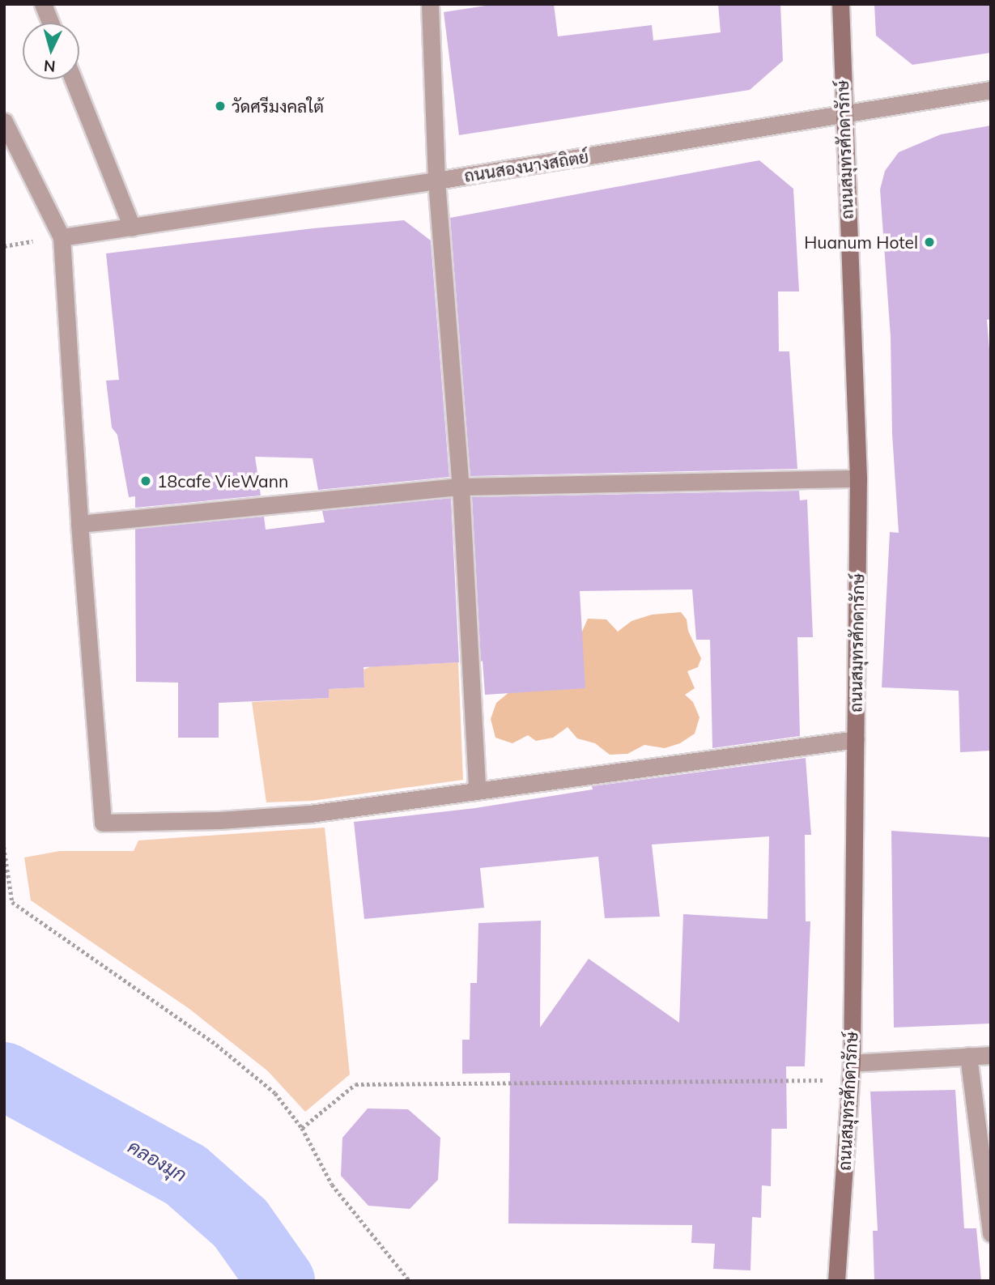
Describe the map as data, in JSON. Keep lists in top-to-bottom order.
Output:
{
  "streets": {
    "street": ["ถนนสมุทรศักดารักษ์", "ถนนสองนางสถิตย์"]
  },
  "crossings": [
    ["ถนนสมุทรศักดารักษ์", "ถนนสองนางสถิตย์"]
  ],
  "water": ["คลองมุก"],
  "places": ["วัดศรีมงคลใต้", "Huanum Hotel", "18cafe VieWann"],
  "north": "bottom"
}
